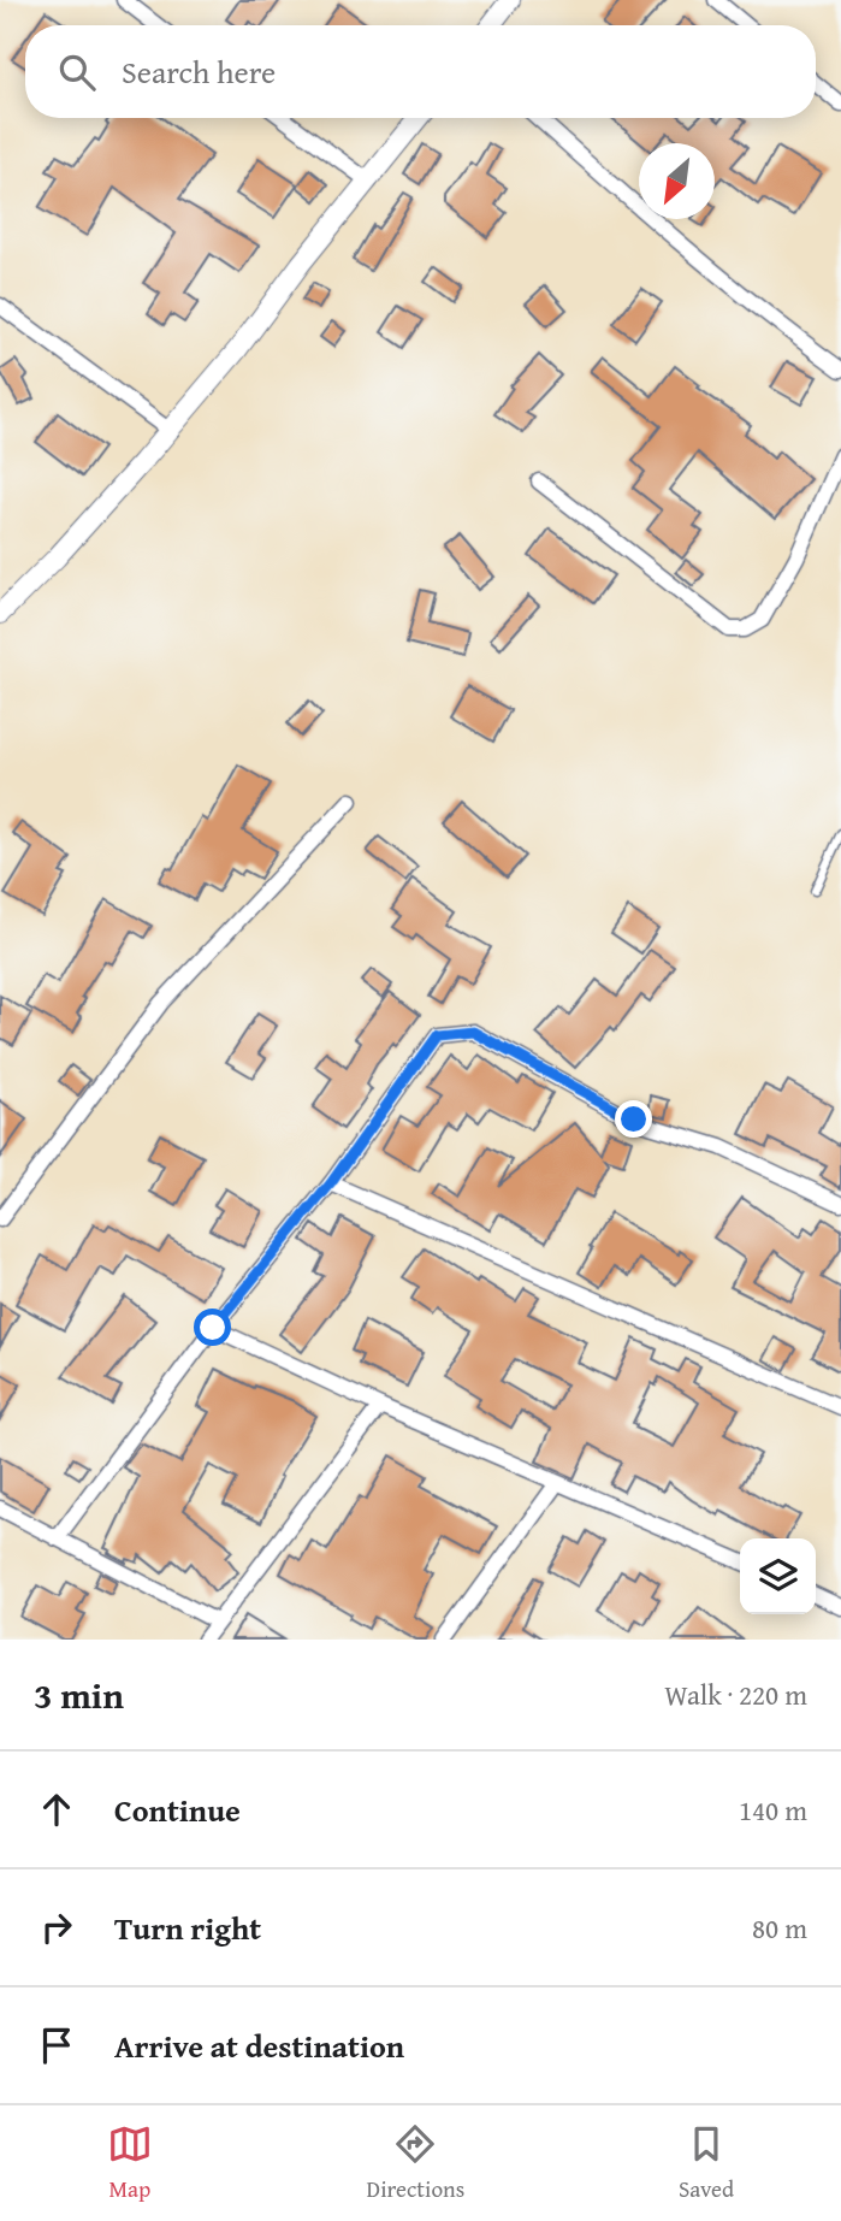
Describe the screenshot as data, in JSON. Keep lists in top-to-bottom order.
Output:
{
  "north": "bottom left",
  "page": {
    "search": "Search here",
    "heading": ["3 min", "Walk · 220 m"],
    "list": [
      ["Continue", "140 m"],
      ["Turn right", "80 m"],
      "Arrive at destination"
    ],
    "nav": ["Map", "Directions", "Saved"]
  }
}
